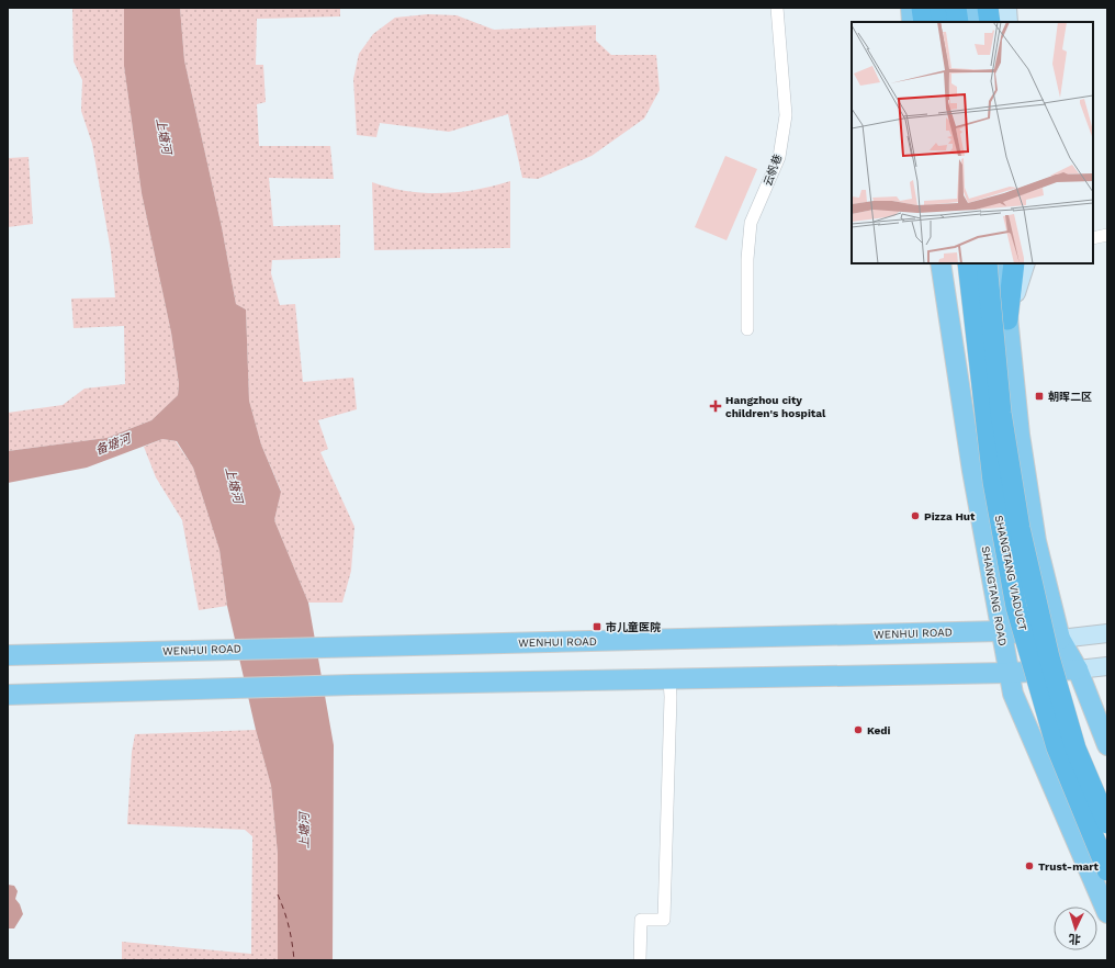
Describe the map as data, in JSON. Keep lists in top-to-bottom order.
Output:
{
  "streets": {
    "highway": ["SHANGTANG VIADUCT"],
    "main road": ["SHANGTANG ROAD", "WENHUI ROAD"],
    "street": ["云帆巷"]
  },
  "crossings": [
    ["SHANGTANG ROAD", "WENHUI ROAD"]
  ],
  "water": ["上塘河", "备塘河"],
  "places": {
    "transit": ["朝晖二区", "市儿童医院"],
    "health": ["Hangzhou city children's hospital"],
    "other": ["Pizza Hut", "Kedi", "Trust-mart"]
  },
  "north": "bottom"
}
